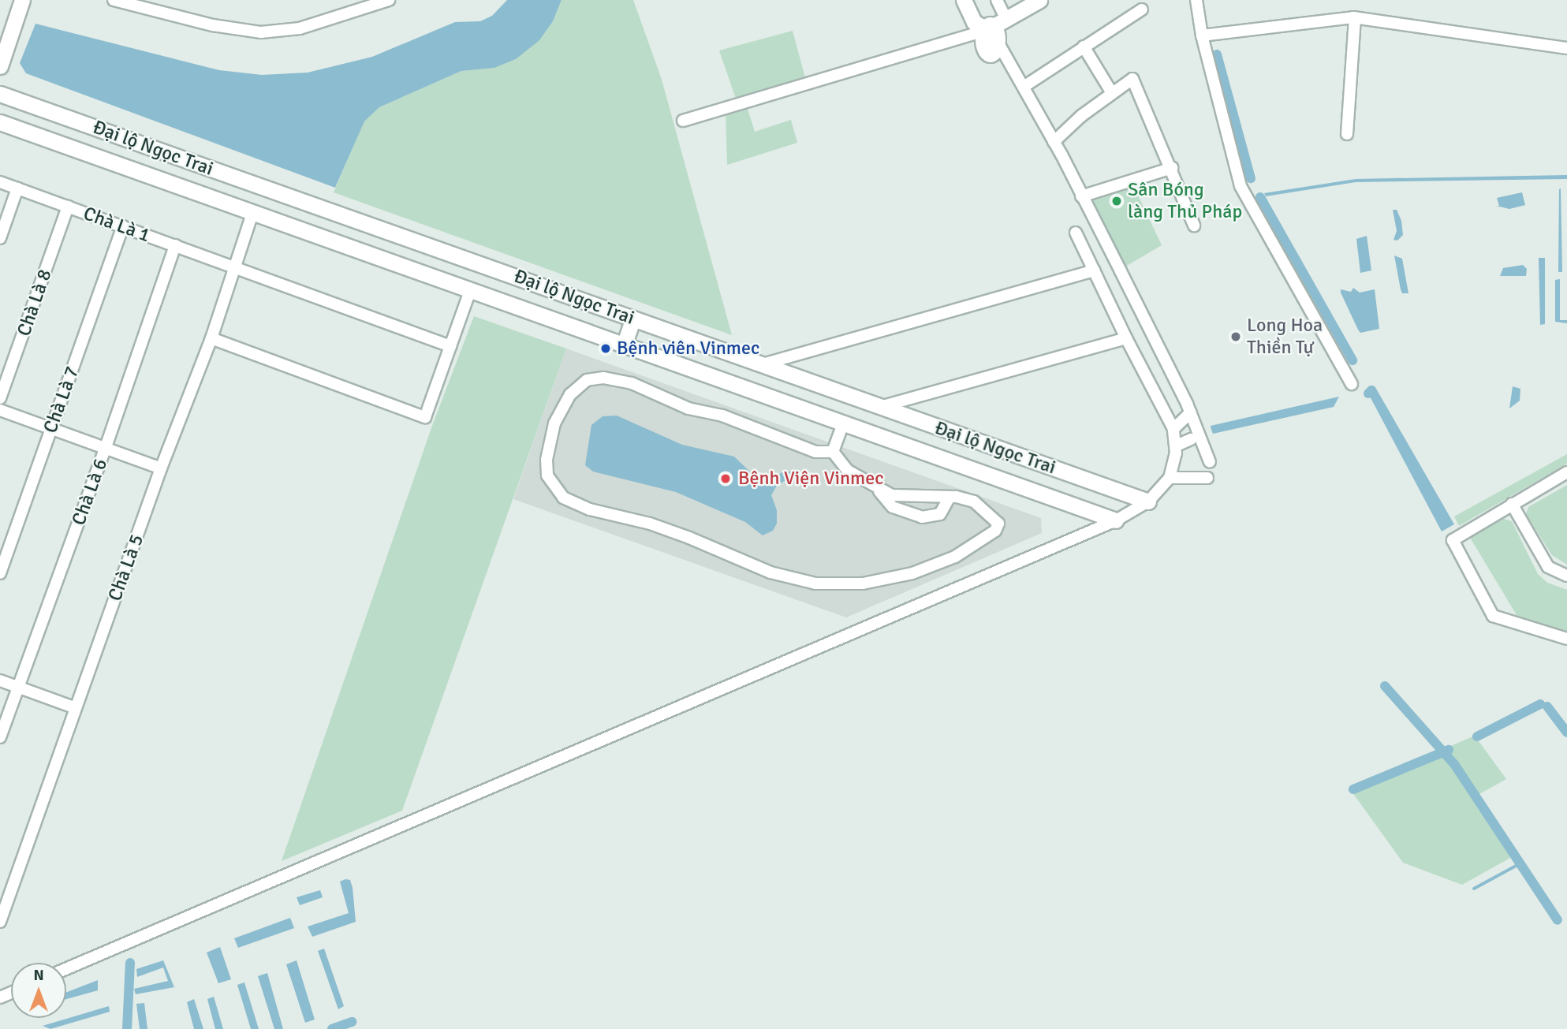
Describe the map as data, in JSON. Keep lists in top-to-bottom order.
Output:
{
  "streets": {
    "main road": ["Đại lộ Ngọc Trai"],
    "street": [
      "Chà Là 1",
      "Chà Là 8",
      "Chà Là 7",
      "Chà Là 6",
      "Chà Là 5"
    ]
  },
  "crossings": [
    ["Đại lộ Ngọc Trai", "Chà Là 5"],
    ["Chà Là 1", "Chà Là 8"],
    ["Chà Là 1", "Chà Là 7"],
    ["Chà Là 1", "Chà Là 6"],
    ["Chà Là 1", "Chà Là 5"]
  ],
  "places": [
    "Sân Bóng làng Thủ Pháp",
    "Long Hoa Thiền Tự",
    "Bệnh viên Vinmec",
    "Bệnh Viện Vinmec"
  ],
  "north": "top"
}
